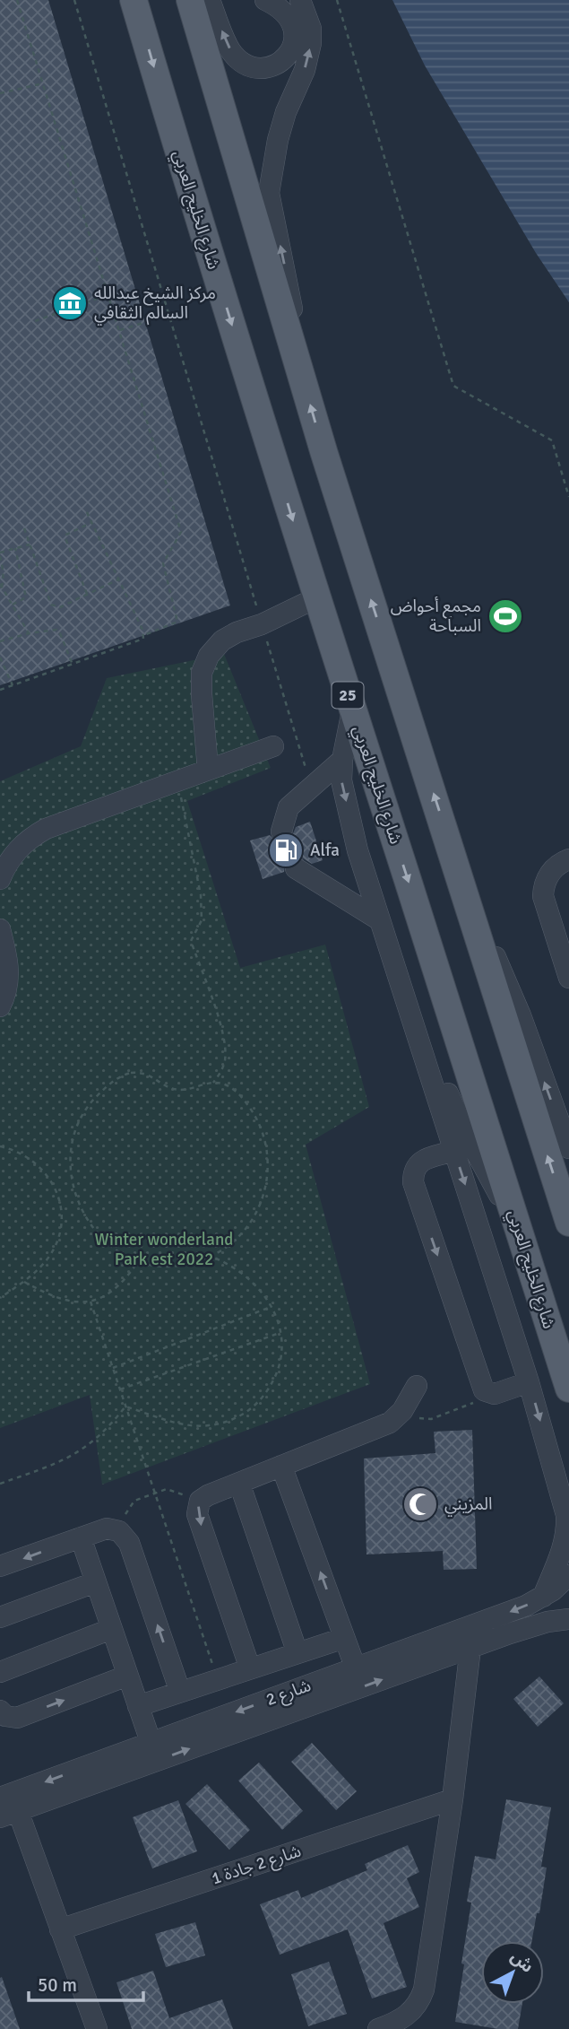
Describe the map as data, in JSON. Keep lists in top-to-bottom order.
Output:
{
  "streets": {
    "main road": ["شارع الخليج العربي", "25"],
    "street": ["شارع 2", "شارع 2 جادة 1"]
  },
  "parks": ["Winter wonderland Park est 2022"],
  "places": {
    "museum": ["مركز الشيخ عبدالله السالم الثقافي"],
    "sports": ["مجمع أحواض السباحة"],
    "fuel station": ["Alfa"],
    "mosque": ["المزيني"]
  },
  "scale_bar": "50 m",
  "north": "top right"
}
